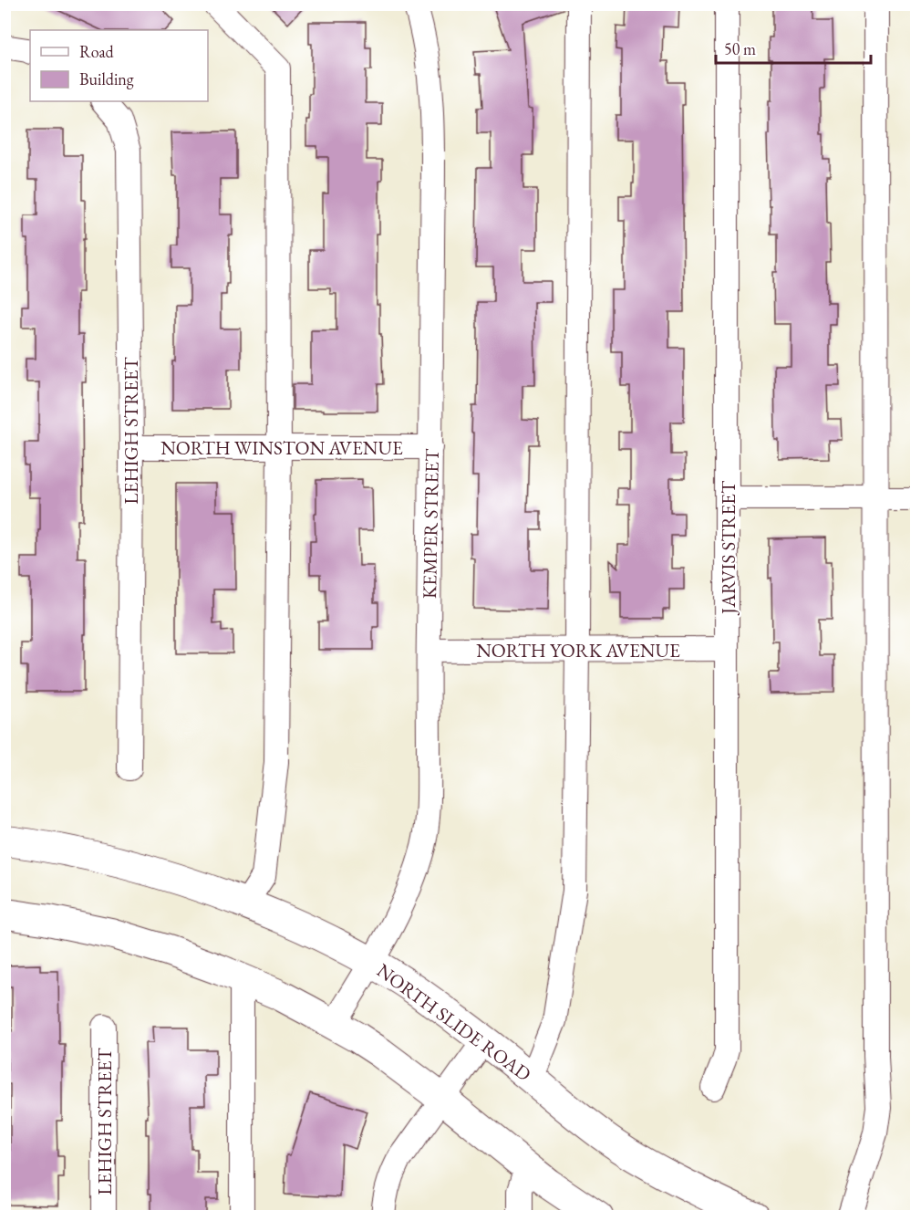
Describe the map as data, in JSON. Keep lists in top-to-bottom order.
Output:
{
  "streets": {
    "main road": ["NORTH SLIDE ROAD"],
    "street": [
      "LEHIGH STREET",
      "NORTH WINSTON AVENUE",
      "KEMPER STREET",
      "JARVIS STREET",
      "NORTH YORK AVENUE"
    ]
  },
  "crossings": [
    ["LEHIGH STREET", "NORTH WINSTON AVENUE"],
    ["NORTH WINSTON AVENUE", "KEMPER STREET"],
    ["KEMPER STREET", "NORTH YORK AVENUE"],
    ["KEMPER STREET", "NORTH SLIDE ROAD"],
    ["JARVIS STREET", "NORTH YORK AVENUE"]
  ],
  "legend": ["Road", "Building"],
  "scale_bar": "50 m"
}
